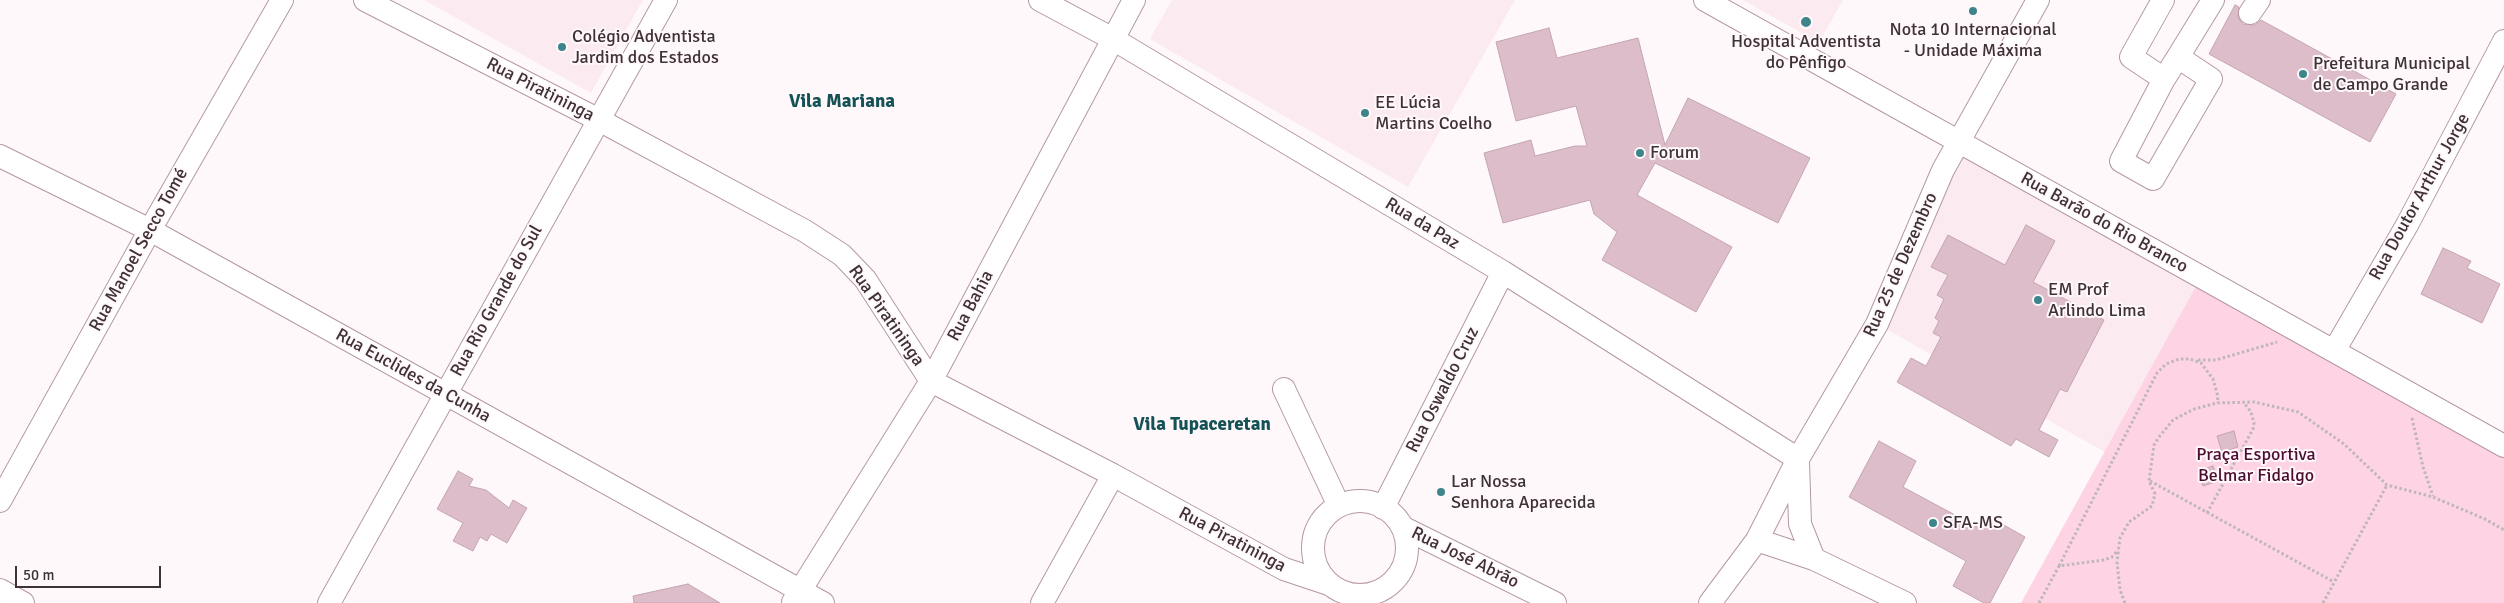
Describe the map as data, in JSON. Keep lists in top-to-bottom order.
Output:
{
  "streets": {
    "street": [
      "Rua Piratininga",
      "Rua Doutor Arthur Jorge",
      "Rua Barão do Rio Branco",
      "Rua da Paz",
      "Rua Manoel Secco Tomé",
      "Rua 25 de Dezembro",
      "Rua Rio Grande do Sul",
      "Rua Bahia",
      "Rua Euclides da Cunha",
      "Rua Oswaldo Cruz",
      "Rua José Abrão"
    ]
  },
  "crossings": [
    ["Rua Piratininga", "Rua Rio Grande do Sul"],
    ["Rua Piratininga", "Rua Bahia"],
    ["Rua Piratininga", "Rua Oswaldo Cruz"],
    ["Rua Piratininga", "Rua José Abrão"],
    ["Rua Doutor Arthur Jorge", "Rua Barão do Rio Branco"],
    ["Rua Barão do Rio Branco", "Rua 25 de Dezembro"],
    ["Rua da Paz", "Rua 25 de Dezembro"],
    ["Rua da Paz", "Rua Bahia"],
    ["Rua da Paz", "Rua Oswaldo Cruz"],
    ["Rua Manoel Secco Tomé", "Rua Euclides da Cunha"],
    ["Rua Rio Grande do Sul", "Rua Euclides da Cunha"],
    ["Rua Bahia", "Rua Euclides da Cunha"],
    ["Rua Oswaldo Cruz", "Rua José Abrão"]
  ],
  "districts": ["Vila Mariana", "Vila Tupaceretan"],
  "parks": ["Praça Esportiva Belmar Fidalgo"],
  "places": [
    "Nota 10 Internacional - Unidade Máxima",
    "Hospital Adventista do Pênfigo",
    "Colégio Adventista Jardim dos Estados",
    "Prefeitura Municipal de Campo Grande",
    "EE Lúcia Martins Coelho",
    "Forum",
    "EM Prof Arlindo Lima",
    "Lar Nossa Senhora Aparecida",
    "SFA-MS"
  ],
  "scale_bar": "50 m"
}
